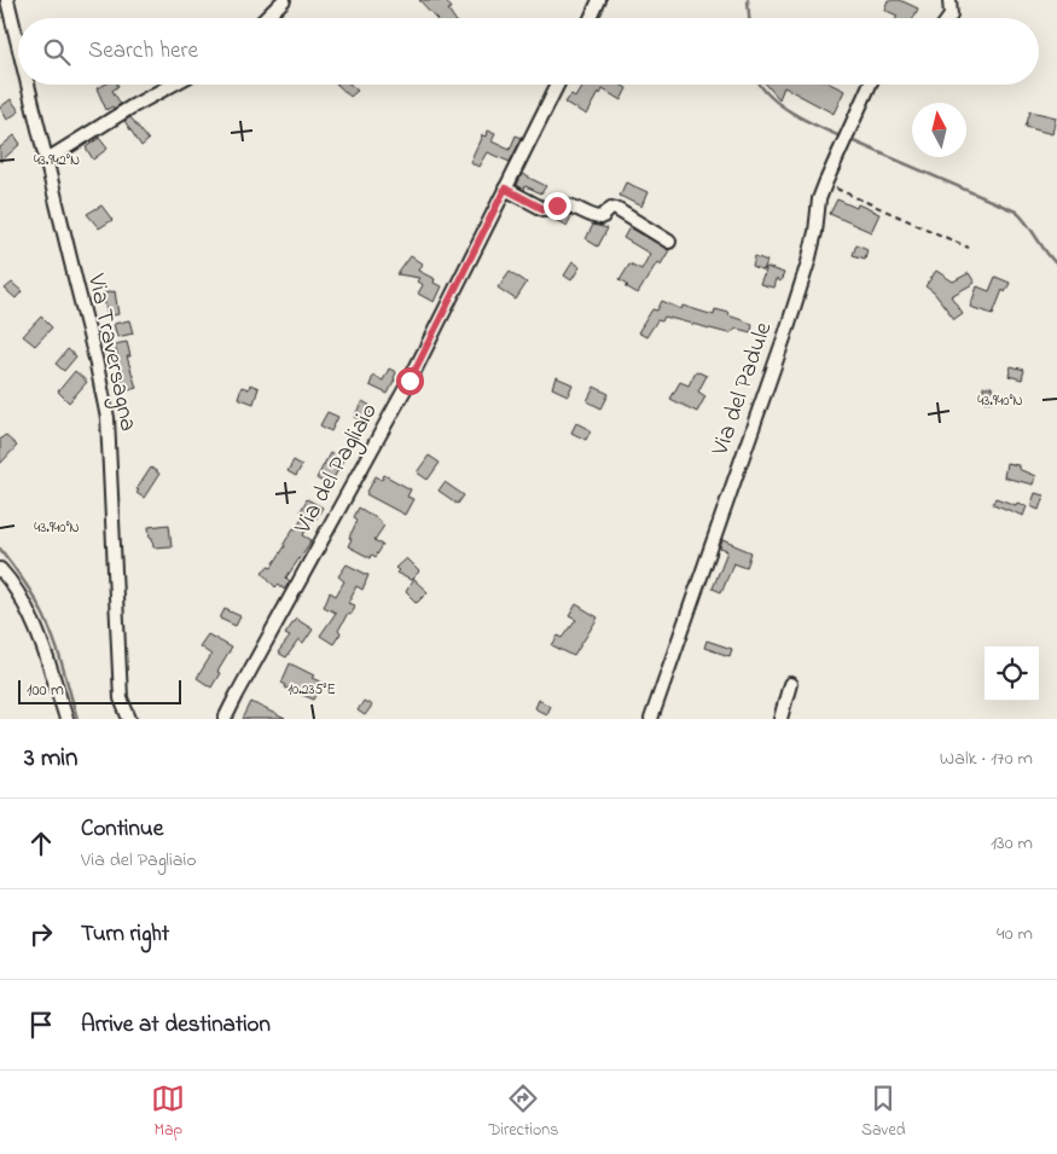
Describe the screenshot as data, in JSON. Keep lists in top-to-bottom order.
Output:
{
  "streets": {
    "street": ["Via Traversagna", "Via del Padule", "Via del Pagliaio"]
  },
  "scale_bar": "100 m",
  "north": "top",
  "page": {
    "search": "Search here",
    "scale": "100 m",
    "heading": ["3 min", "Walk · 170 m"],
    "list": [
      ["Continue", "Via del Pagliaio", "130 m"],
      ["Turn right", "40 m"],
      "Arrive at destination"
    ],
    "nav": ["Map", "Directions", "Saved"]
  },
  "coordinates": ["43.942°N", "43.940°N", "10.235°E"]
}
